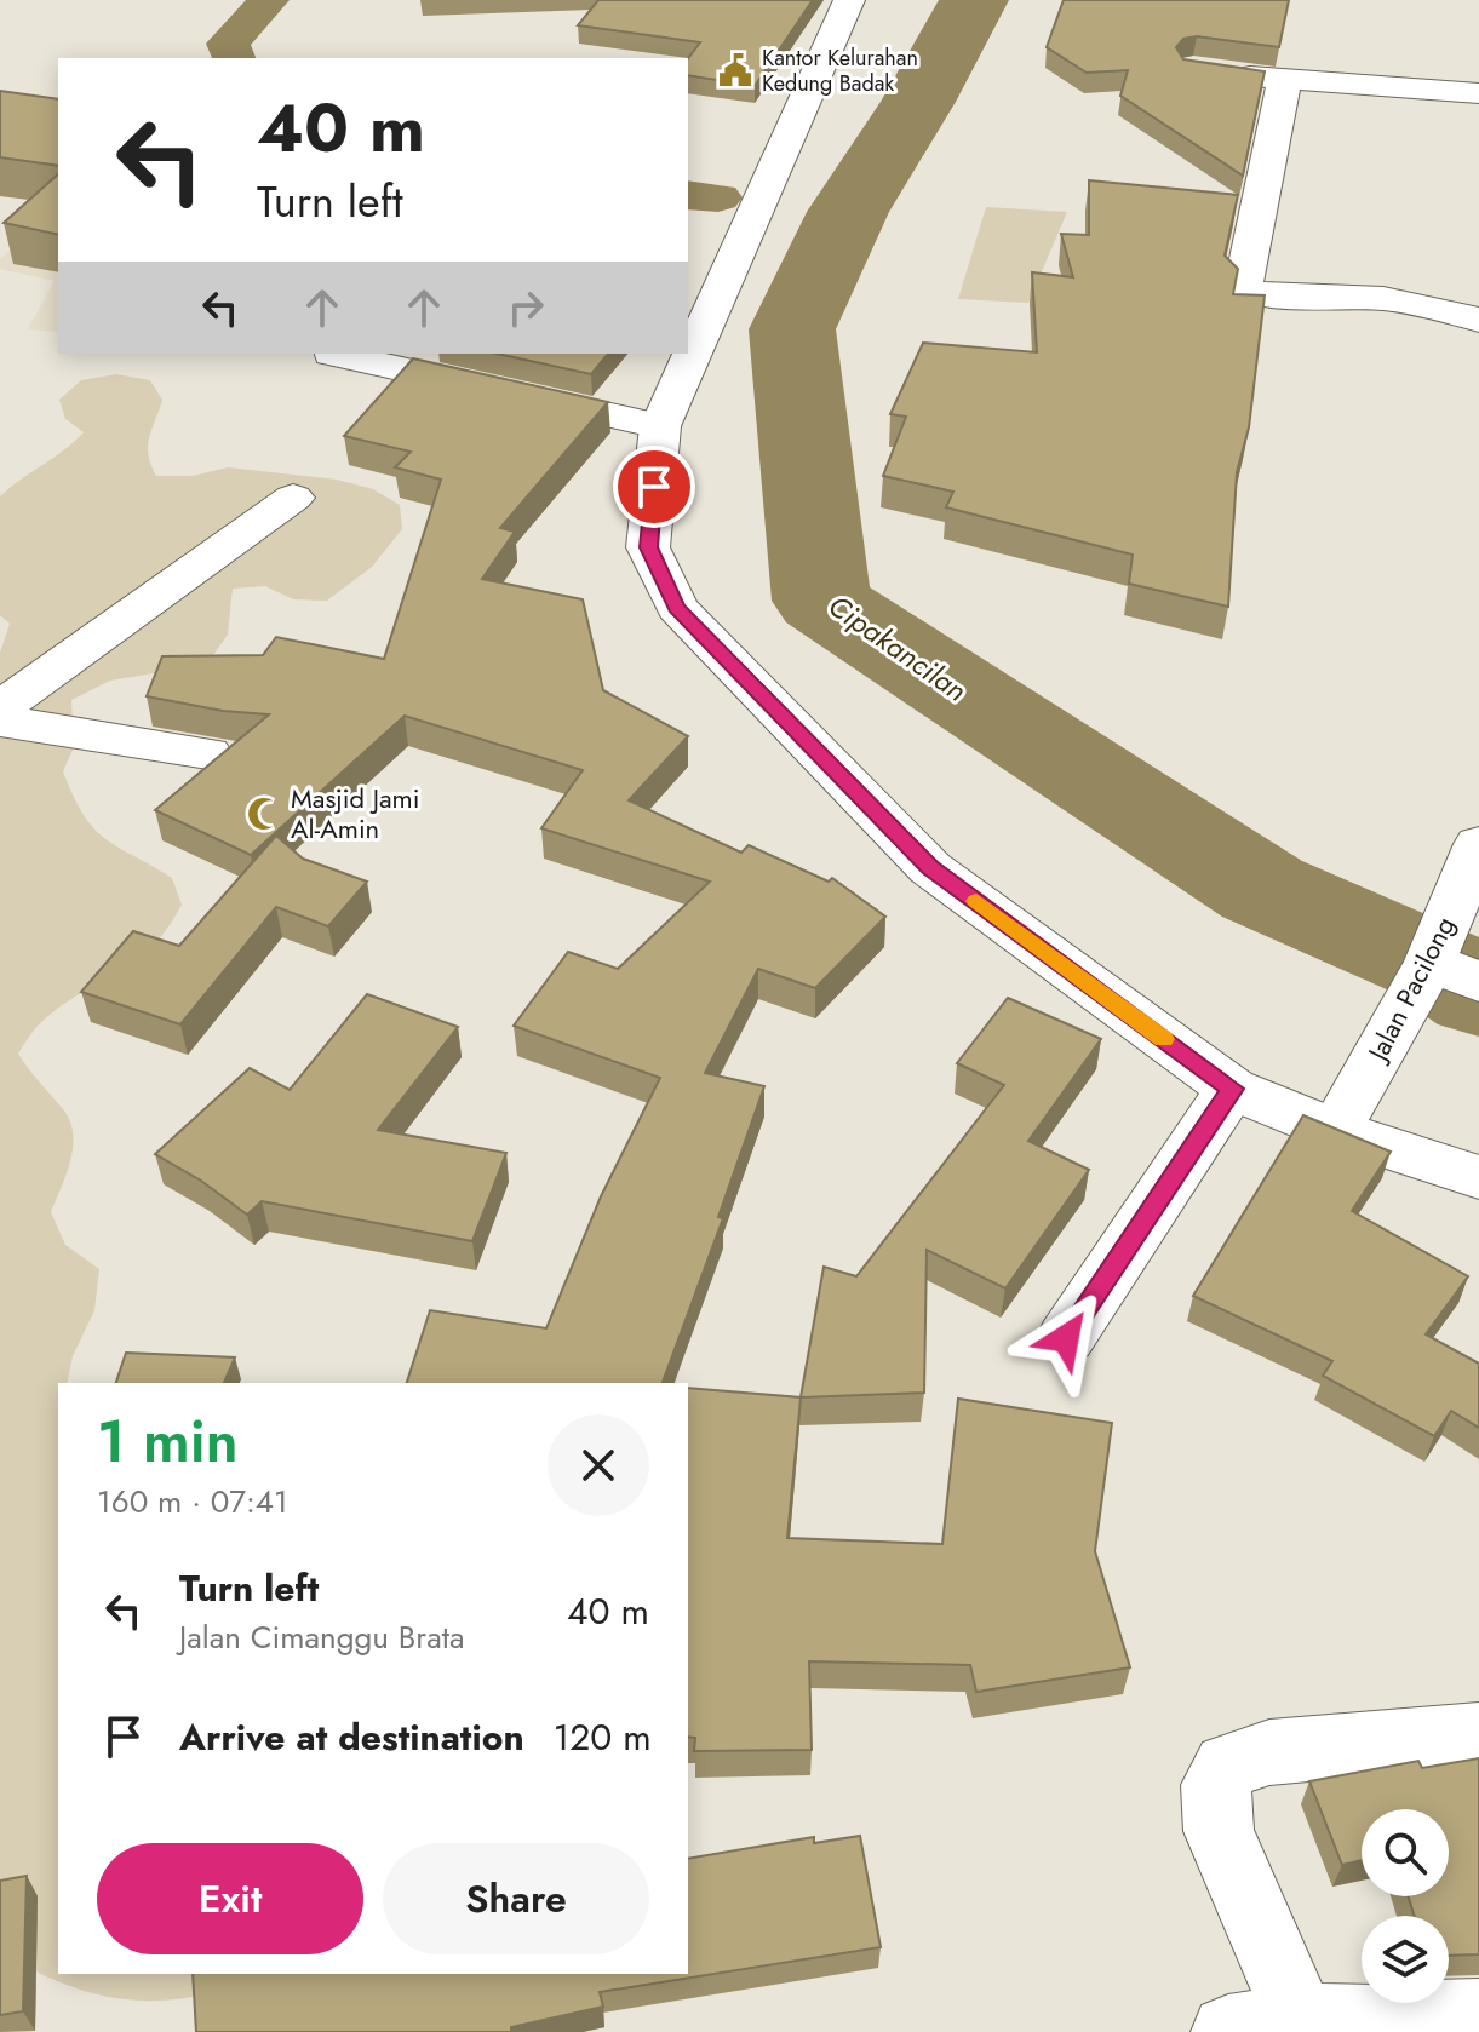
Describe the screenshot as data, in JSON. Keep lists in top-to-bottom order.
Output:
{
  "streets": {
    "street": ["Jalan Pacilong"]
  },
  "water": ["Cipakancilan"],
  "places": {
    "public building": ["Kantor Kelurahan Kedung Badak"],
    "mosque": ["Masjid Jami Al-Amin"]
  },
  "page": {
    "turn": ["40 m", "Turn left"],
    "heading": ["1 min", "160 m · 07:41"],
    "list": [
      {
        "name": "Turn left",
        "note": "Jalan Cimanggu Brata",
        "value": "40 m"
      },
      {
        "name": "Arrive at destination",
        "value": "120 m"
      }
    ],
    "buttons": ["Exit", "Share"]
  }
}
